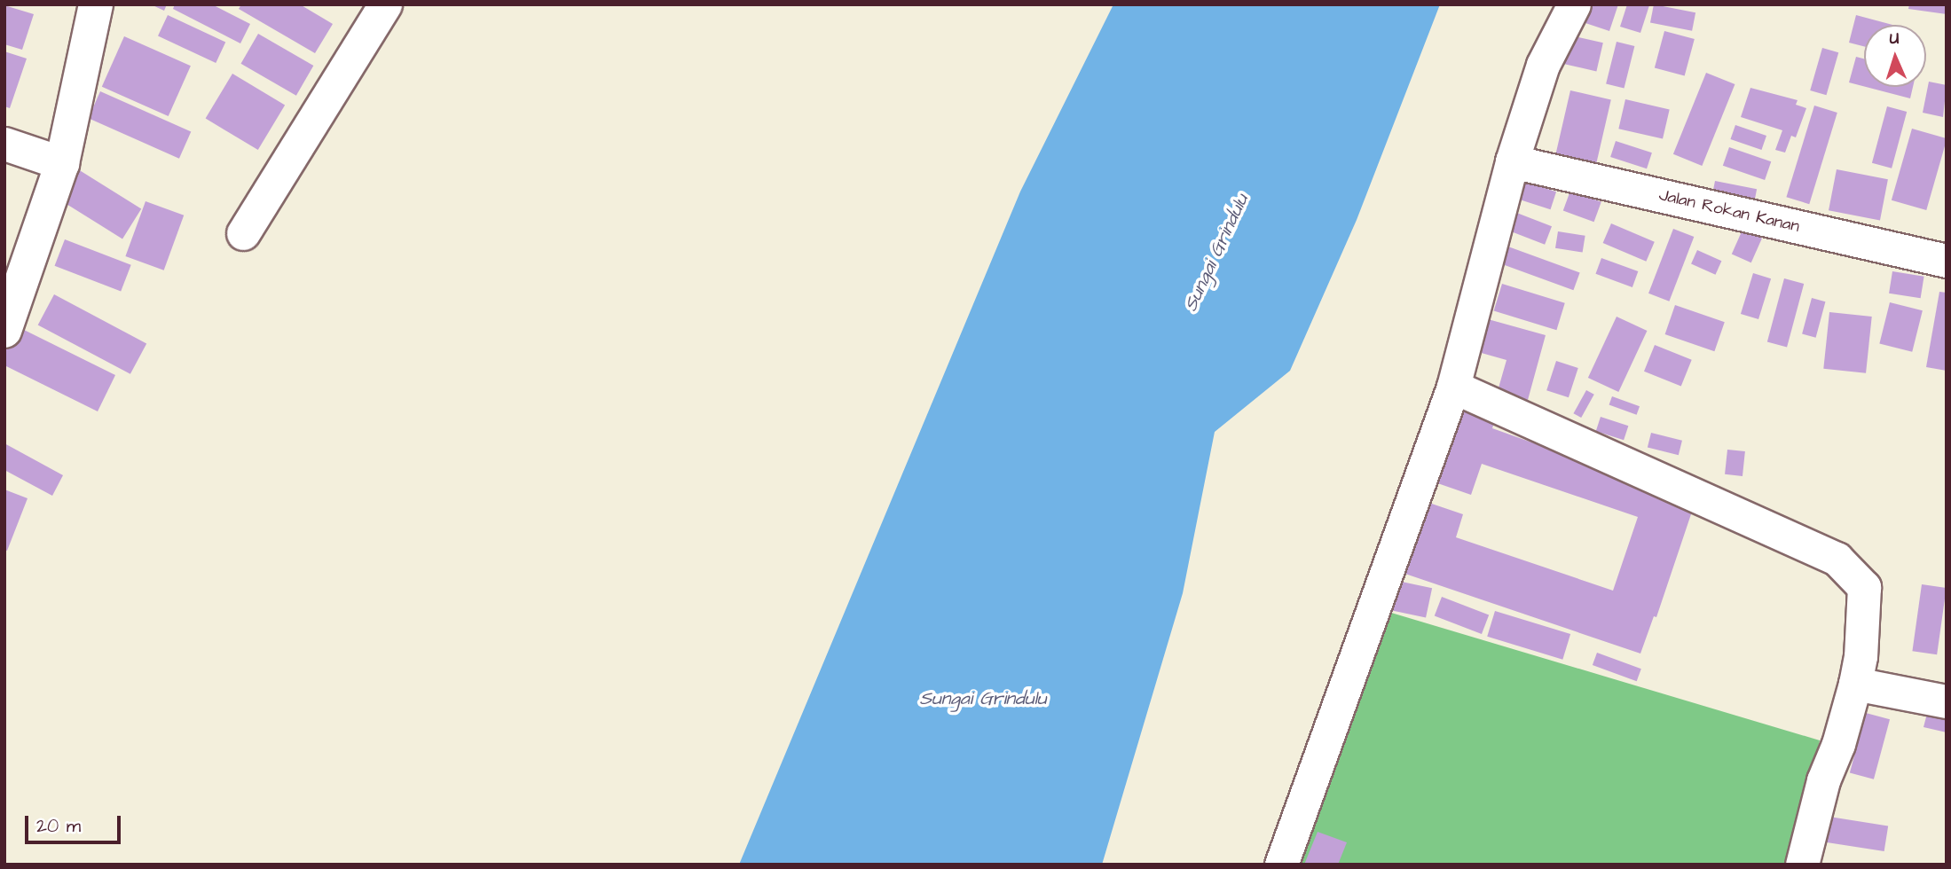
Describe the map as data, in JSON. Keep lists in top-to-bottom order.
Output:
{
  "streets": {
    "street": ["Jalan Rokan Kanan"]
  },
  "water": ["Sungai Grindulu"],
  "scale_bar": "20 m",
  "north": "top"
}
